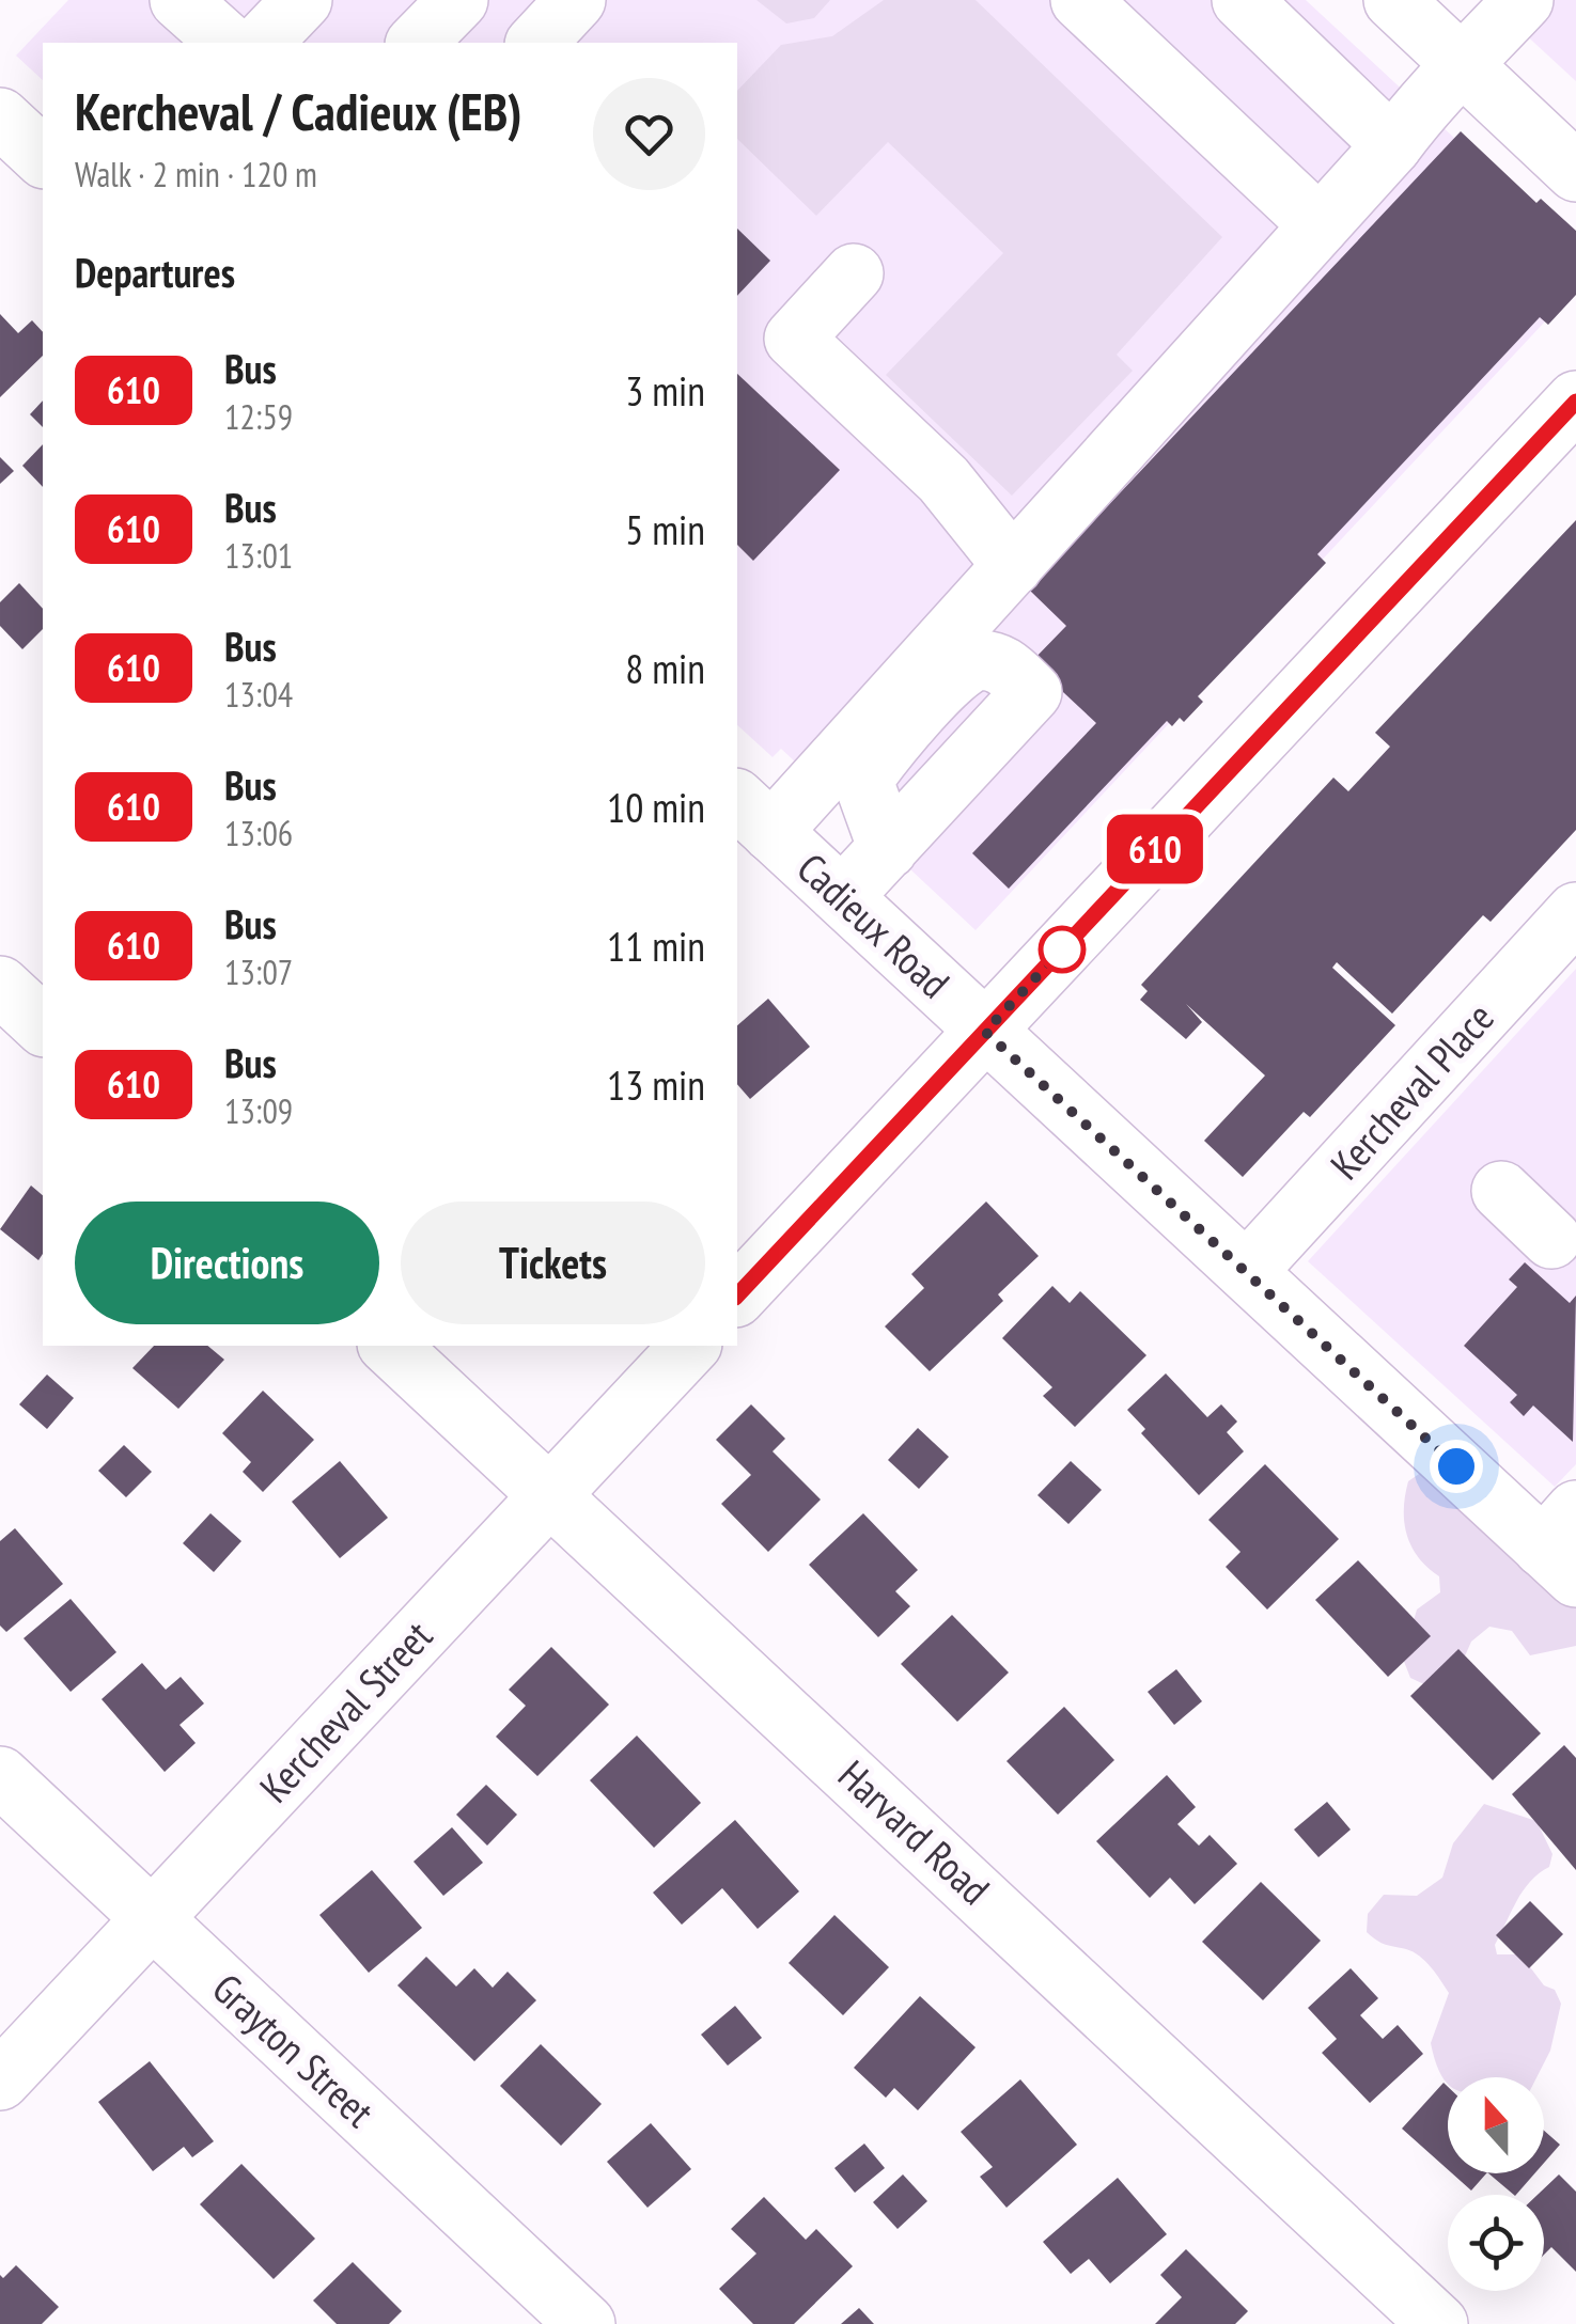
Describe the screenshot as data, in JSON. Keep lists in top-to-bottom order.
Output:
{
  "streets": {
    "street": [
      "Cadieux Road",
      "Kercheval Place",
      "Kercheval Street",
      "Harvard Road",
      "Grayton Street"
    ]
  },
  "crossings": [
    ["Cadieux Road", "Kercheval Place"],
    ["Kercheval Street", "Harvard Road"],
    ["Kercheval Street", "Grayton Street"]
  ],
  "lines": ["bus line 610"],
  "north": "top",
  "page": {
    "on_map": "610",
    "heading": [
      ["Kercheval / Cadieux (EB)", "Walk · 2 min · 120 m"],
      "Departures"
    ],
    "list": [
      {
        "mark": "610",
        "name": "Bus",
        "note": "12:59",
        "value": "3 min"
      },
      {
        "mark": "610",
        "name": "Bus",
        "note": "13:01",
        "value": "5 min"
      },
      {
        "mark": "610",
        "name": "Bus",
        "note": "13:04",
        "value": "8 min"
      },
      {
        "mark": "610",
        "name": "Bus",
        "note": "13:06",
        "value": "10 min"
      },
      {
        "mark": "610",
        "name": "Bus",
        "note": "13:07",
        "value": "11 min"
      },
      {
        "mark": "610",
        "name": "Bus",
        "note": "13:09",
        "value": "13 min"
      }
    ],
    "buttons": ["Directions", "Tickets"]
  }
}
